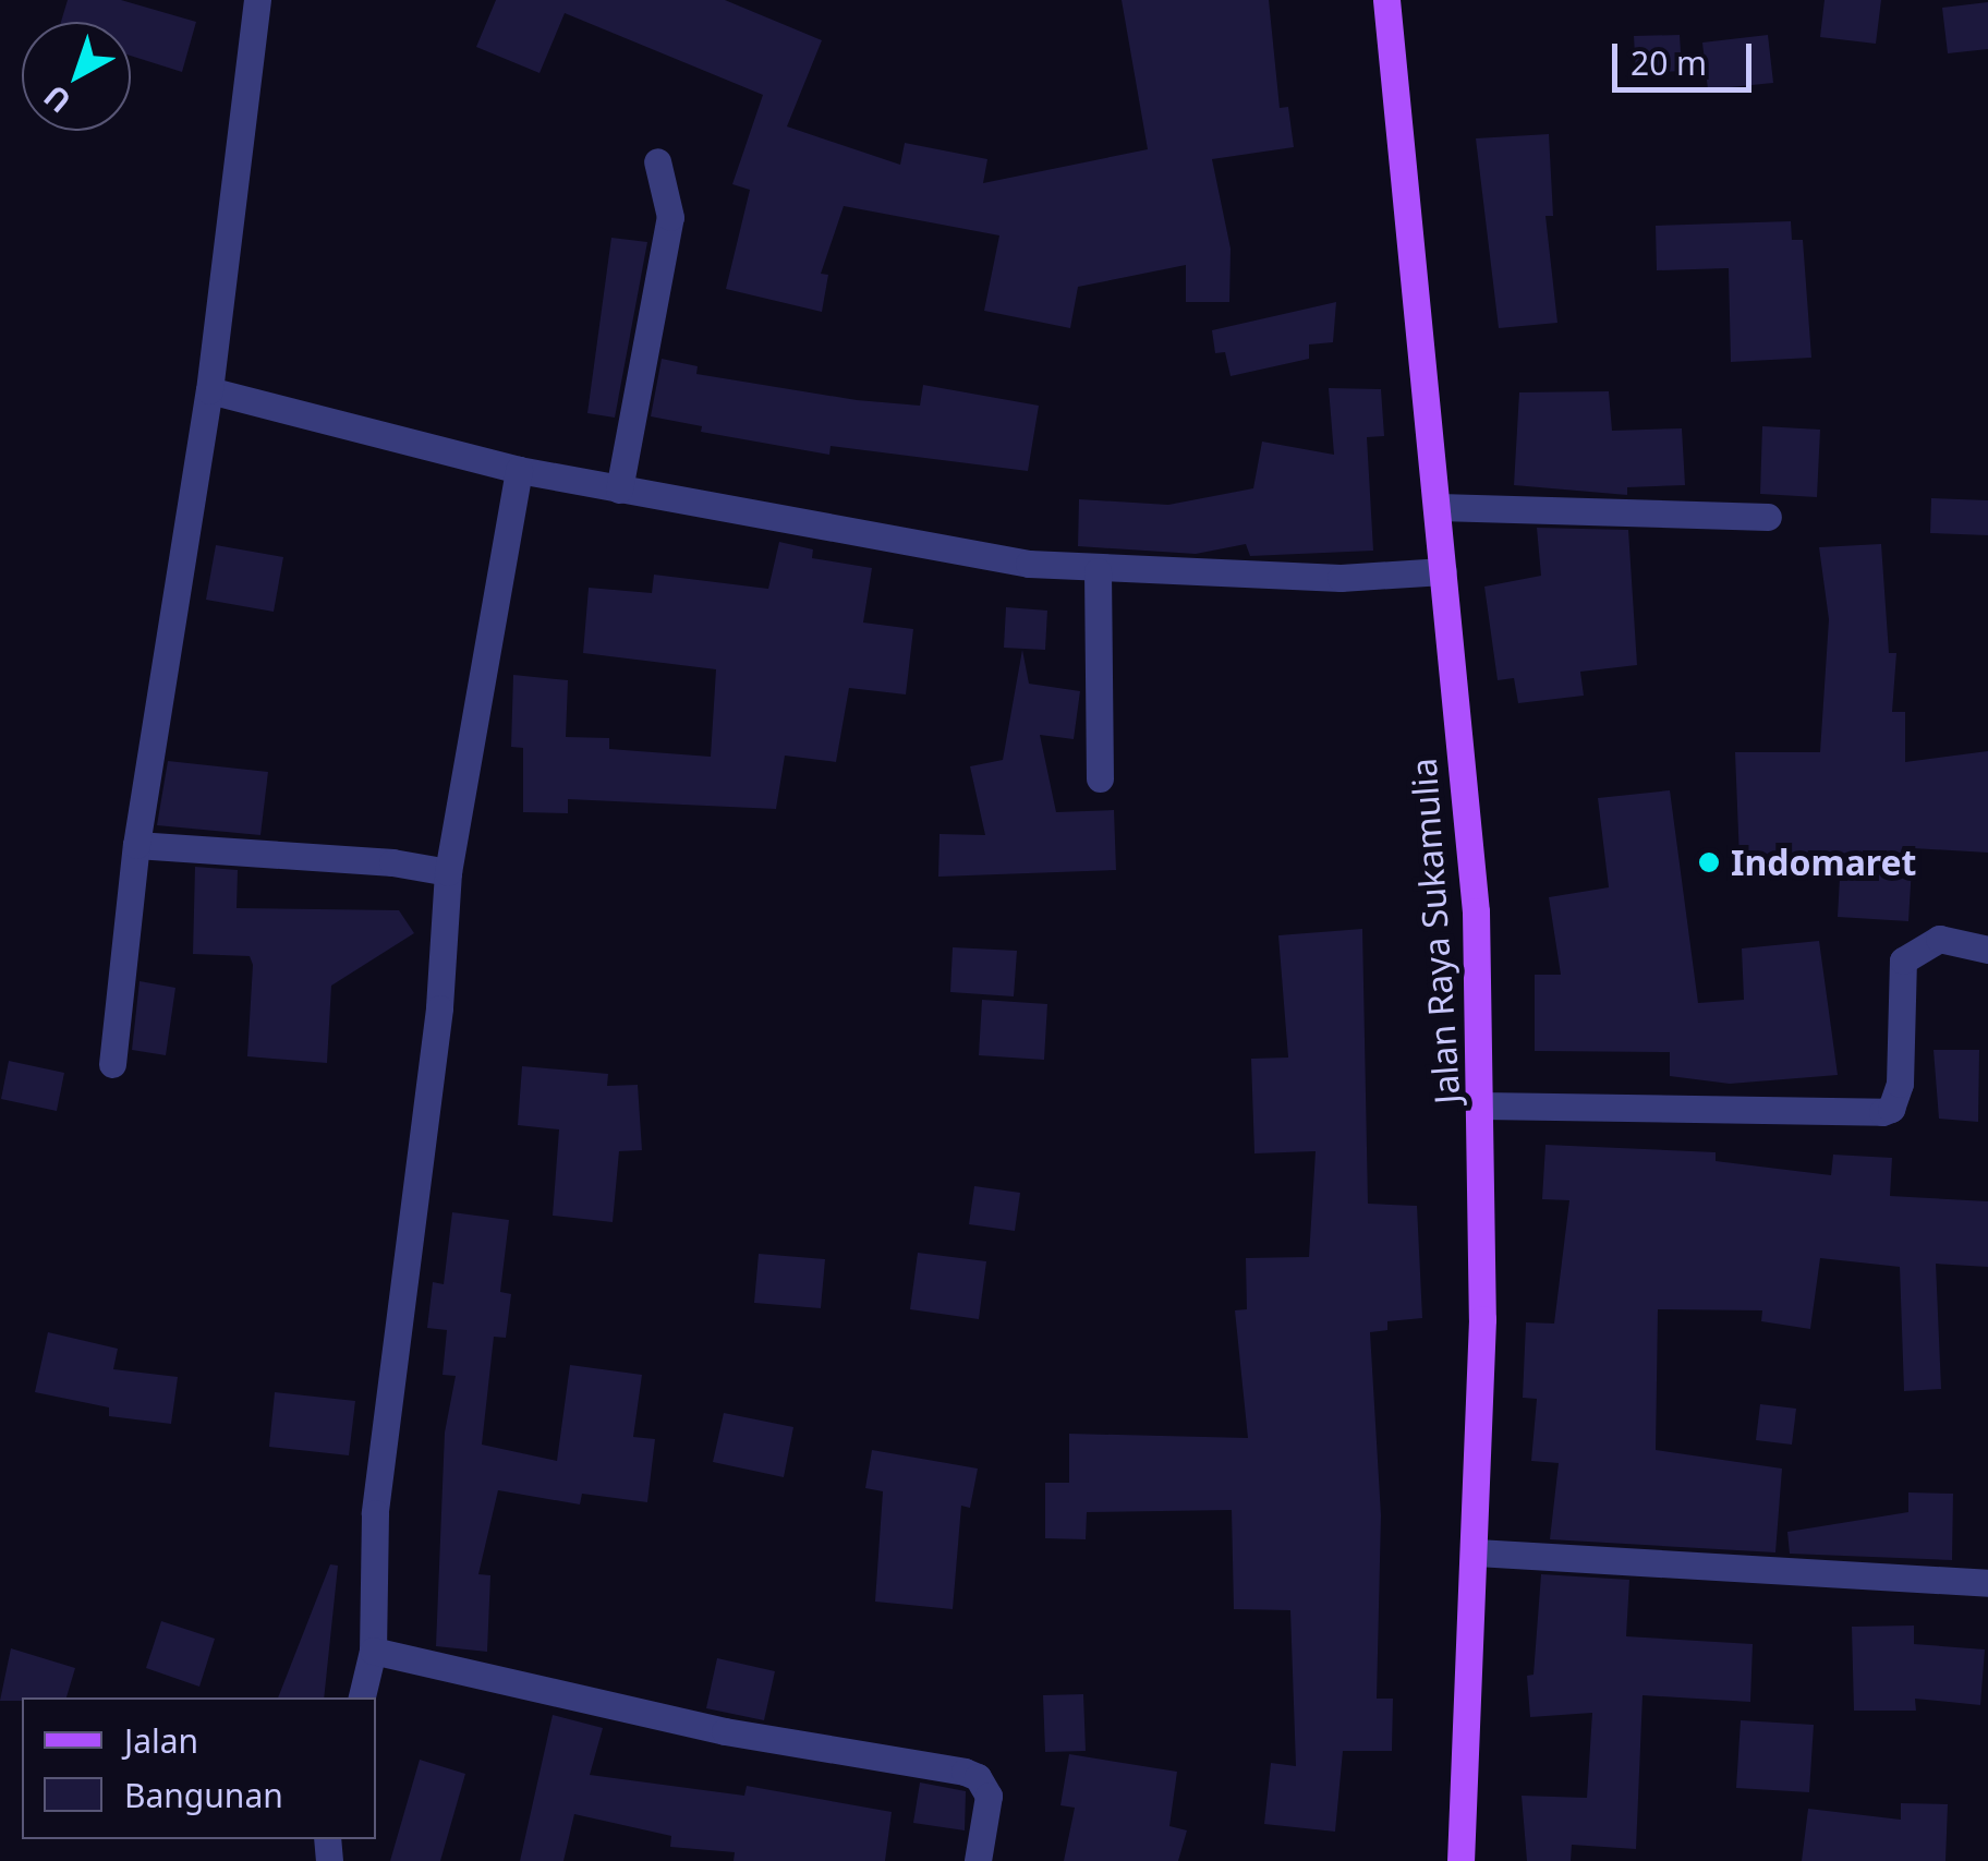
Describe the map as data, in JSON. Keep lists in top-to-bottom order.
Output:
{
  "streets": {
    "main road": ["Jalan Raya Sukamulia"]
  },
  "places": ["Indomaret"],
  "legend": ["Jalan", "Bangunan"],
  "scale_bar": "20 m",
  "north": "bottom left"
}
